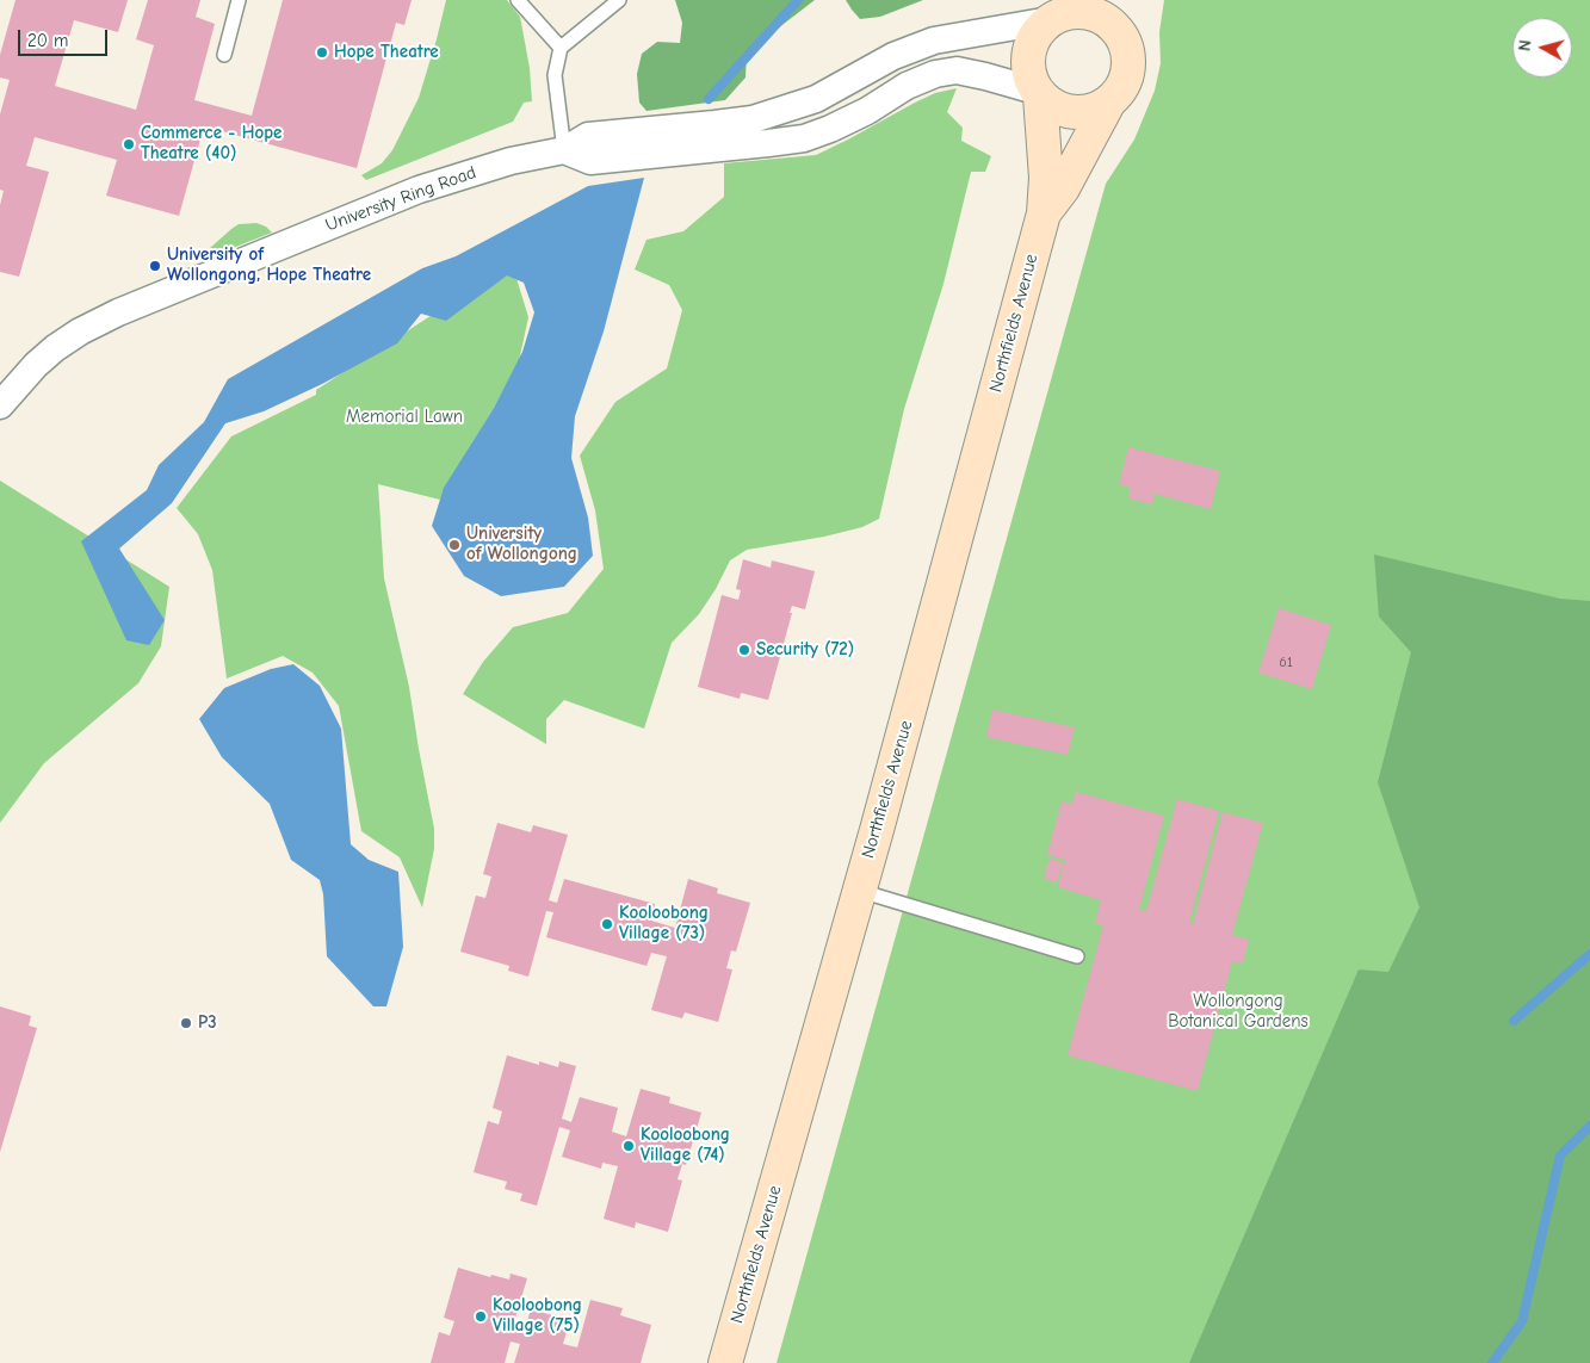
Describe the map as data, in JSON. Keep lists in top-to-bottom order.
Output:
{
  "streets": {
    "main road": ["Northfields Avenue"],
    "street": ["University Ring Road"]
  },
  "crossings": [
    ["University Ring Road", "Northfields Avenue"]
  ],
  "parks": ["Memorial Lawn", "Wollongong Botanical Gardens"],
  "places": [
    "Hope Theatre",
    "Commerce - Hope Theatre (40)",
    "University of Wollongong, Hope Theatre",
    "University of Wollongong",
    "Security (72)",
    "Kooloobong Village (73)",
    "P3",
    "Kooloobong Village (74)",
    "Kooloobong Village (75)"
  ],
  "house_numbers": ["61"],
  "scale_bar": "20 m",
  "north": "left"
}
